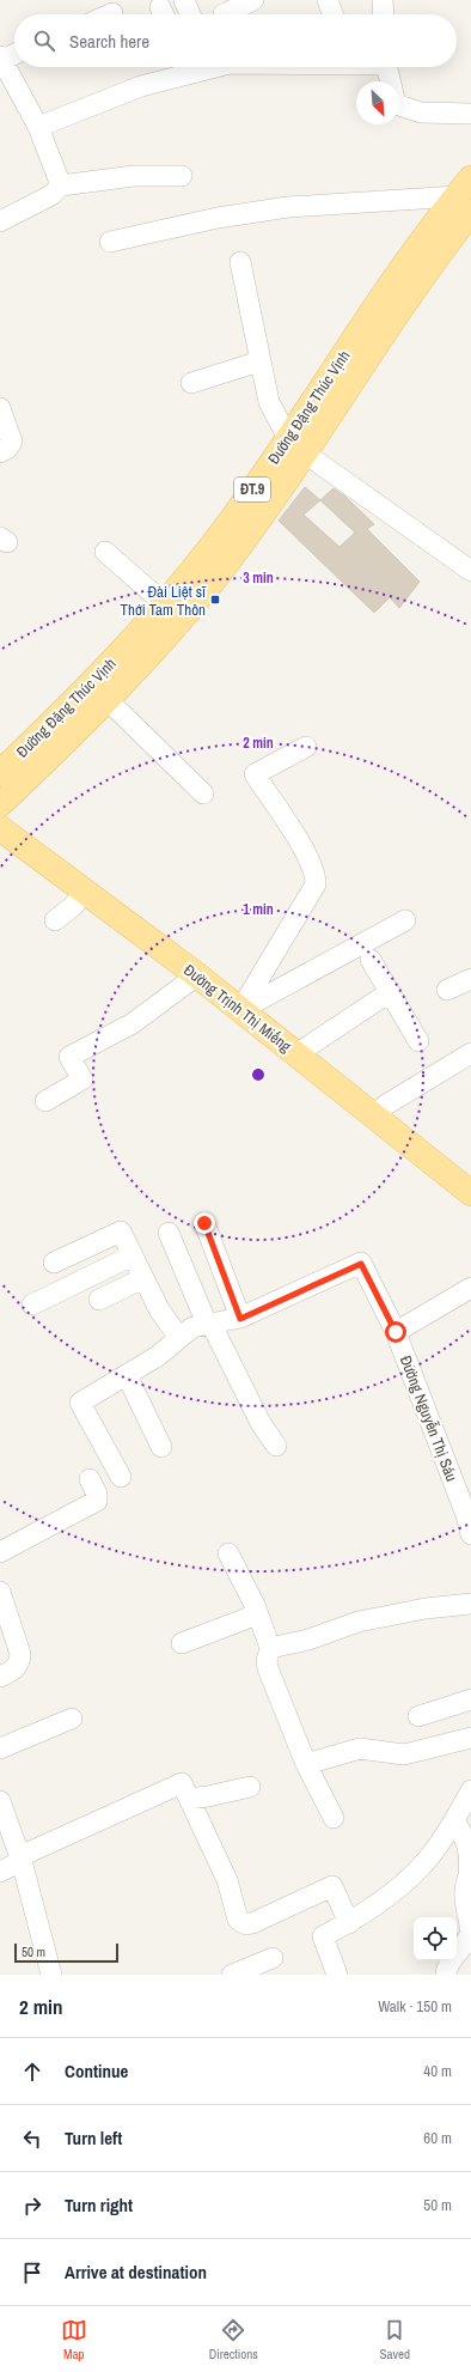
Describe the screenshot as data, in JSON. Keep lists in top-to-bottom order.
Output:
{
  "streets": {
    "main road": ["Đường Đặng Thúc Vịnh", "ĐT.9", "Đường Trịnh Thị Miếng"],
    "street": ["Đường Nguyễn Thị Sáu"]
  },
  "places": {
    "transit": ["Đài Liệt sĩ Thới Tam Thôn"]
  },
  "scale_bar": "50 m",
  "north": "bottom right",
  "page": {
    "search": "Search here",
    "scale": "50 m",
    "heading": ["2 min", "Walk · 150 m"],
    "list": [
      ["Continue", "40 m"],
      ["Turn left", "60 m"],
      ["Turn right", "50 m"],
      "Arrive at destination"
    ],
    "nav": ["Map", "Directions", "Saved"]
  },
  "rings": ["3 min", "2 min", "1 min"]
}
